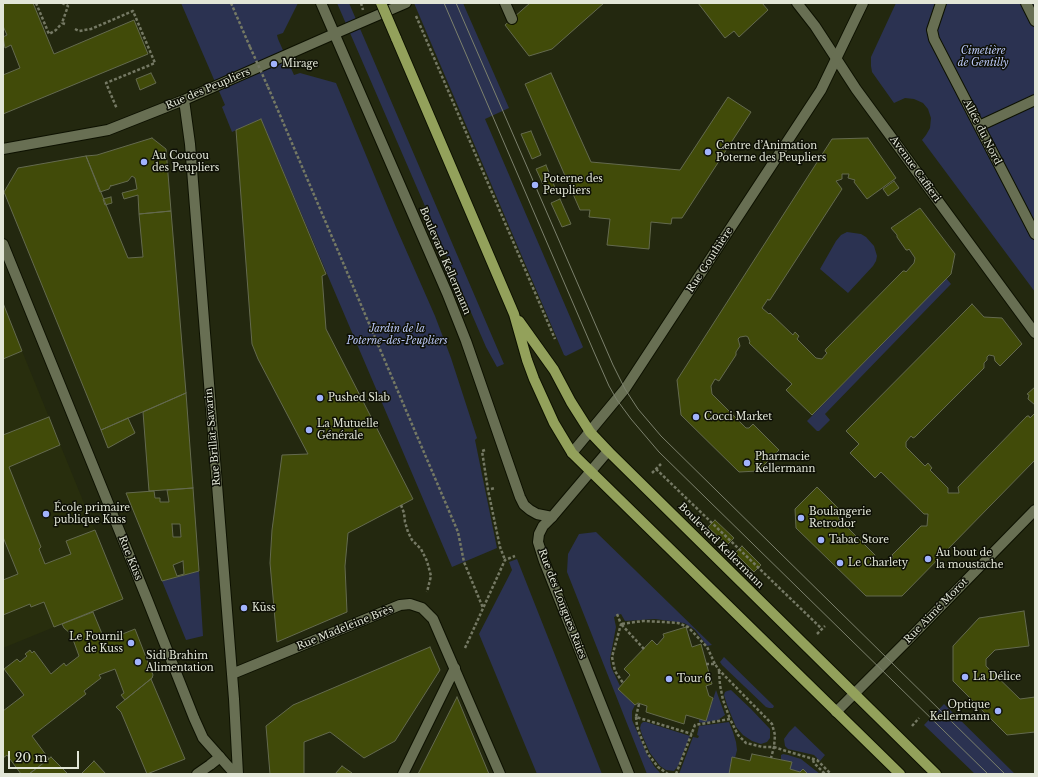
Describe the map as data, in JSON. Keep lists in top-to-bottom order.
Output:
{
  "streets": {
    "main road": ["Boulevard Kellermann"],
    "street": [
      "Rue des Peupliers",
      "Allée du Nord",
      "Avenue Caffieri",
      "Rue Gouthière",
      "Rue Brillat-Savarin",
      "Rue Küss",
      "Rue des Longues Raies",
      "Rue Aimé Morot",
      "Rue Madeleine Brès"
    ]
  },
  "crossings": [
    ["Rue des Peupliers", "Boulevard Kellermann"],
    ["Rue des Peupliers", "Rue Brillat-Savarin"],
    ["Avenue Caffieri", "Rue Gouthière"],
    ["Rue Gouthière", "Boulevard Kellermann"],
    ["Boulevard Kellermann", "Rue des Longues Raies"],
    ["Boulevard Kellermann", "Rue Aimé Morot"],
    ["Rue Brillat-Savarin", "Rue Madeleine Brès"]
  ],
  "parks": ["Cimetière de Gentilly", "Jardin de la Poterne-des-Peupliers"],
  "places": [
    "Mirage",
    "Centre d’Animation Poterne des Peupliers",
    "Au Coucou des Peupliers",
    "Poterne des Peupliers",
    "Pushed Slab",
    "Cocci Market",
    "La Mutuelle Générale",
    "Pharmacie Kellermann",
    "École primaire publique Kuss",
    "Boulangerie Retrodor",
    "Tabac Store",
    "Au bout de la moustache",
    "Le Charlety",
    "Küss",
    "Le Fournil de Kuss",
    "Sidi Brahim Alimentation",
    "La Délice",
    "Tour 6",
    "Optique Kellermann"
  ],
  "scale_bar": "20 m"
}
